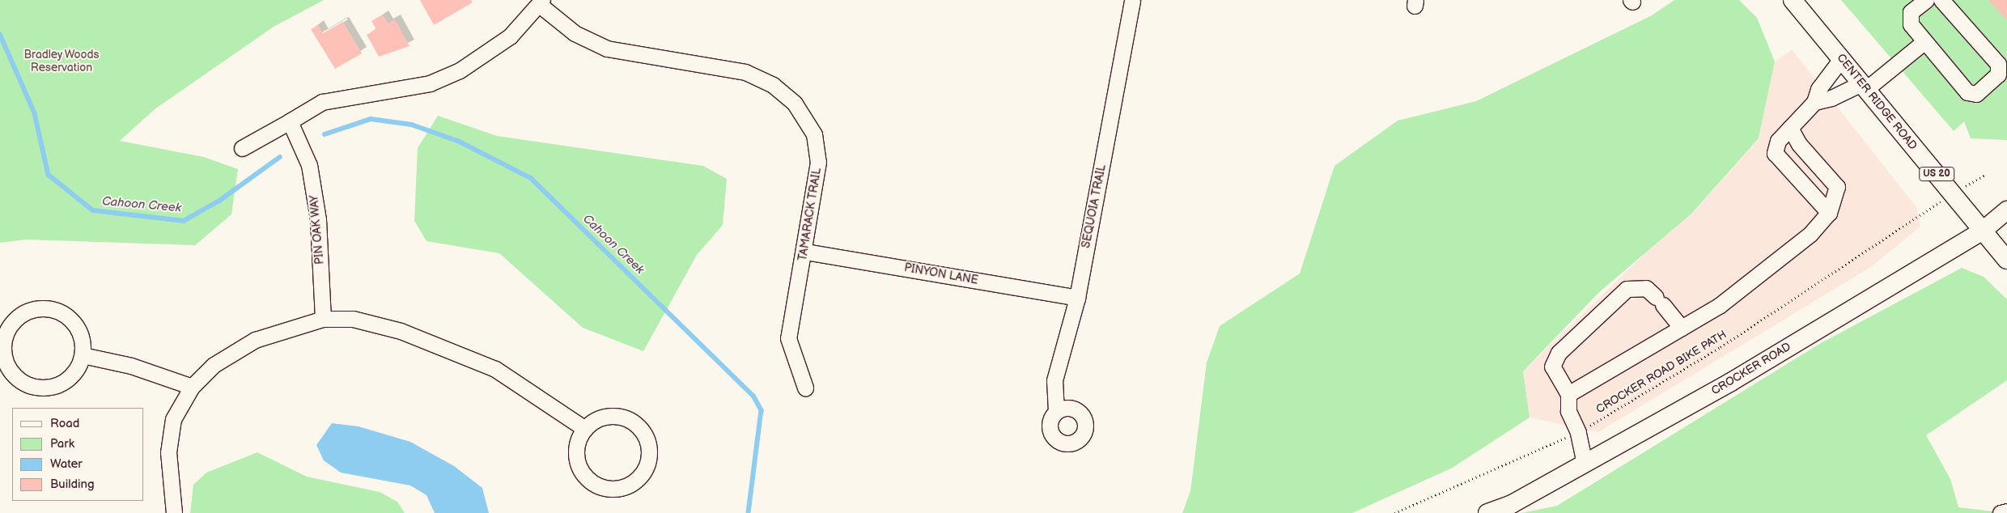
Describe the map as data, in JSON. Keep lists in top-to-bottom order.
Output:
{
  "streets": {
    "main road": ["CENTER RIDGE ROAD", "US 20", "CROCKER ROAD"],
    "street": [
      "SEQUOIA TRAIL",
      "TAMARACK TRAIL",
      "PIN OAK WAY",
      "PINYON LANE"
    ],
    "path": ["CROCKER ROAD BIKE PATH"]
  },
  "crossings": [
    ["CENTER RIDGE ROAD", "CROCKER ROAD"],
    ["SEQUOIA TRAIL", "PINYON LANE"],
    ["TAMARACK TRAIL", "PINYON LANE"]
  ],
  "water": ["Cahoon Creek"],
  "parks": ["Bradley Woods Reservation"],
  "legend": [
    "Road",
    "Park",
    "Water",
    "Building"
  ]
}
